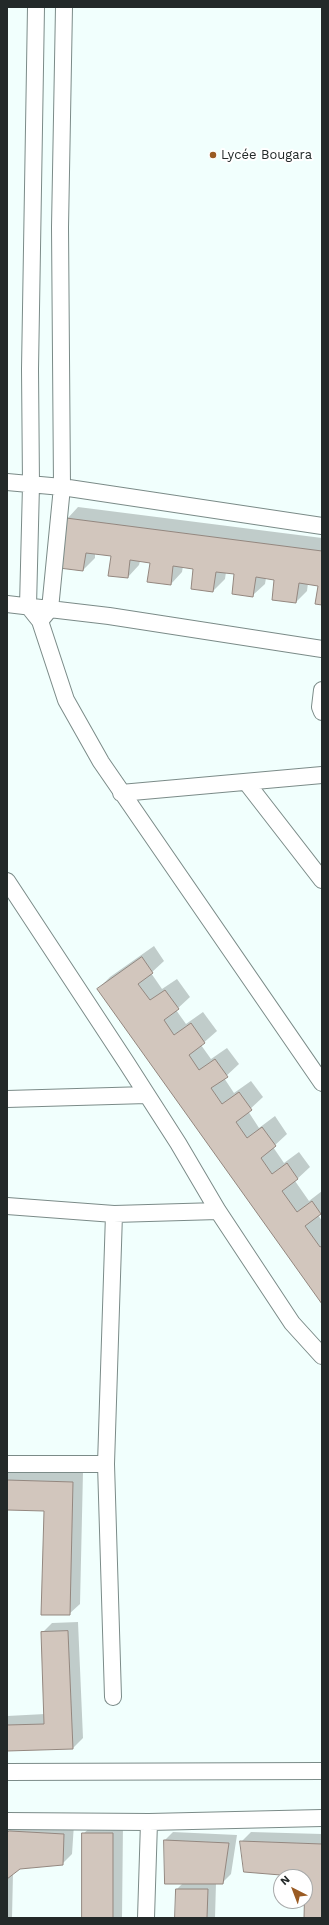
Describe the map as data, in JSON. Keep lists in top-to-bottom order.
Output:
{
  "places": ["Lycée Bougara"],
  "north": "top left"
}
